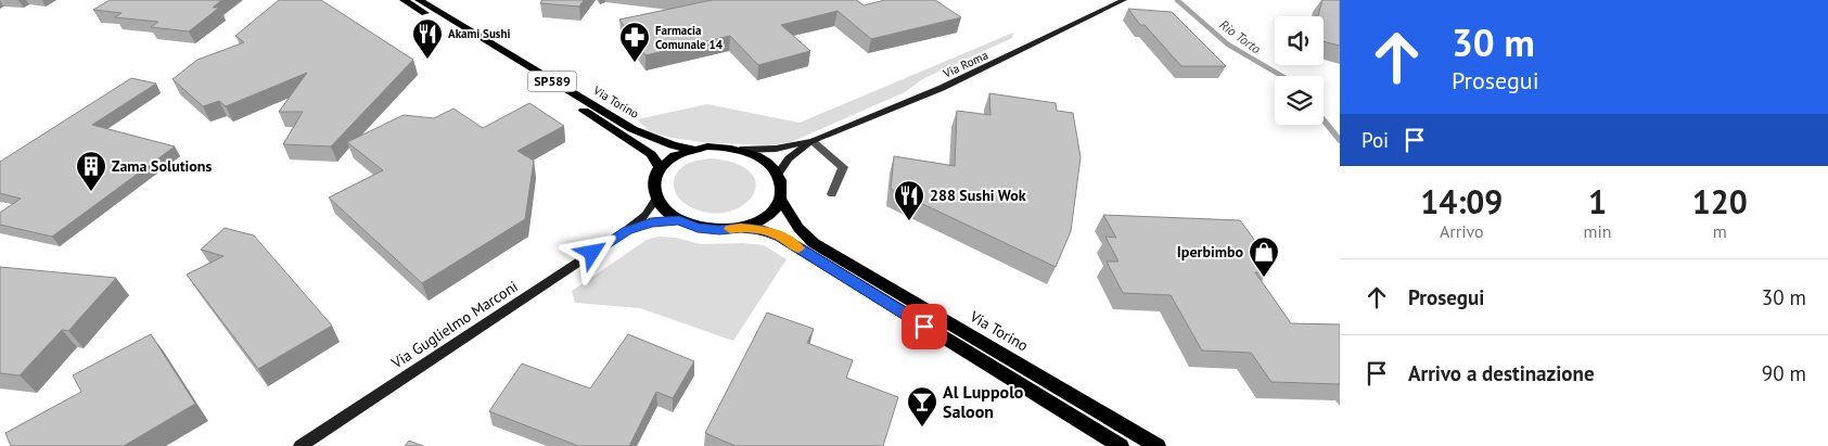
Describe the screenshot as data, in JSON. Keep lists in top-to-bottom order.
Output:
{
  "streets": {
    "main road": ["SP589", "Via Torino"],
    "street": ["Via Roma", "Via Guglielmo Marconi"]
  },
  "crossings": [
    ["SP589", "Via Torino"],
    ["SP589", "Via Guglielmo Marconi"],
    ["Via Torino", "Via Guglielmo Marconi"]
  ],
  "water": ["Rio Torto"],
  "places": {
    "restaurant": ["Akami Sushi", "288 Sushi Wok"],
    "pharmacy": ["Farmacia Comunale 14"],
    "building": ["Zama Solutions"],
    "shop": ["Iperbimbo"],
    "bar": ["Al Luppolo Saloon"]
  },
  "page": {
    "turn": ["30 m", "Prosegui"],
    "then": "Poi",
    "eta": [
      "14:09",
      "Arrivo",
      "1",
      "min",
      "120",
      "m"
    ],
    "list": [
      {
        "name": "Prosegui",
        "value": "30 m"
      },
      {
        "name": "Arrivo a destinazione",
        "value": "90 m"
      }
    ]
  }
}
